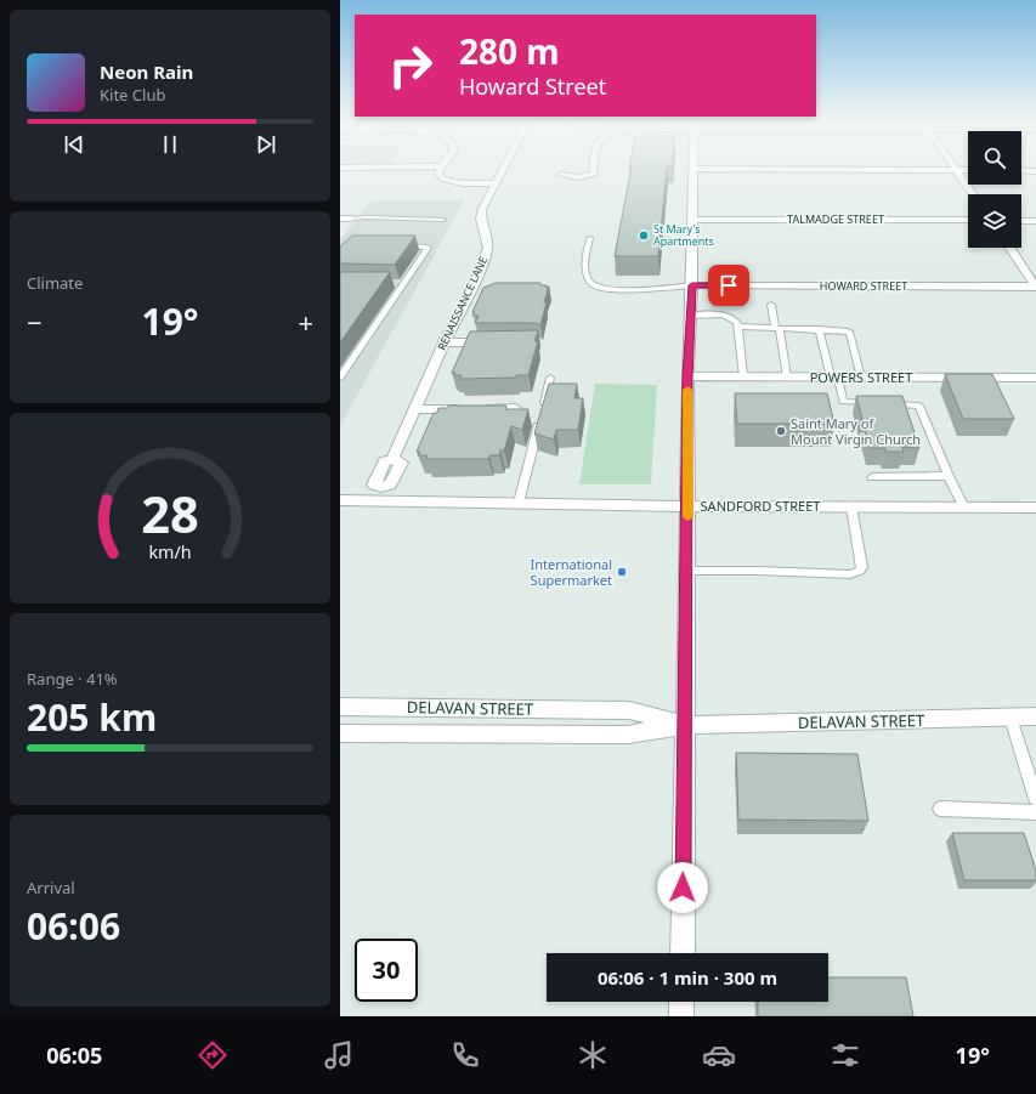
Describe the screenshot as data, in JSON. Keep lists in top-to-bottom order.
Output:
{
  "streets": {
    "street": [
      "TALMADGE STREET",
      "HOWARD STREET",
      "RENAISSANCE LANE",
      "POWERS STREET",
      "SANDFORD STREET",
      "DELAVAN STREET"
    ]
  },
  "crossings": [
    ["RENAISSANCE LANE", "SANDFORD STREET"]
  ],
  "places": ["St Mary's Apartments", "Saint Mary of Mount Virgin Church", "International Supermarket"],
  "page": {
    "turn": ["280 m", "Howard Street"],
    "song": ["Neon Rain", "Kite Club"],
    "tile": [
      "Climate",
      ["Range · 41%", "205 km"],
      ["Arrival", "06:06"]
    ],
    "heat": ["−", "19°", "+"],
    "limit": "30",
    "trip": "06:06 · 1 min · 300 m",
    "tabs": ["06:05", "19°"],
    "gauge": ["28", "km/h"]
  }
}
